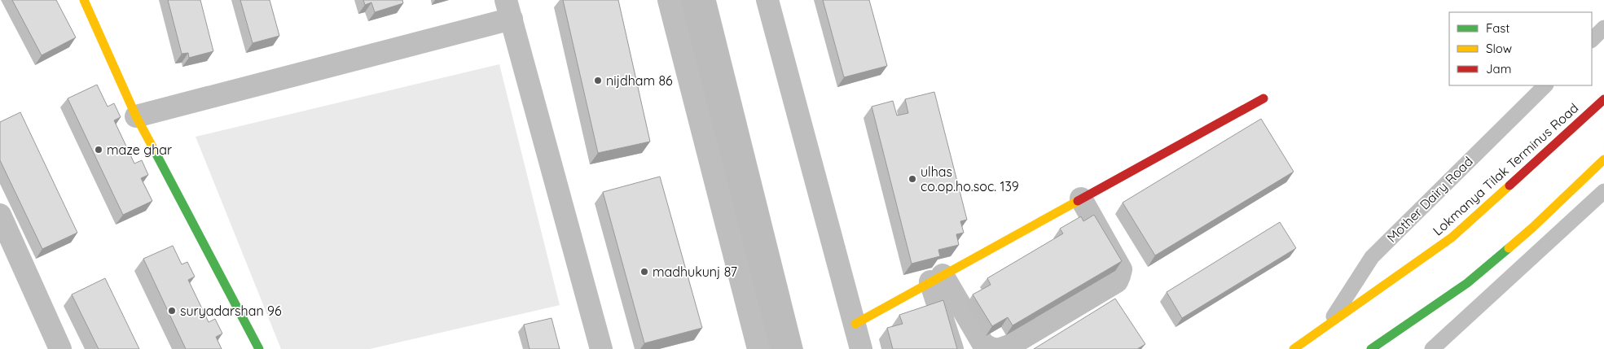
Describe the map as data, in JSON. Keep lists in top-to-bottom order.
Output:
{
  "streets": {
    "street": ["Lokmanya Tilak Terminus Road", "Mother Dairy Road"]
  },
  "crossings": [
    ["Lokmanya Tilak Terminus Road", "Mother Dairy Road"]
  ],
  "places": [
    "nijdham 86",
    "maze ghar",
    "ulhas co.op.ho.soc. 139",
    "madhukunj 87",
    "suryadarshan 96"
  ],
  "legend": ["Fast", "Slow", "Jam"]
}
